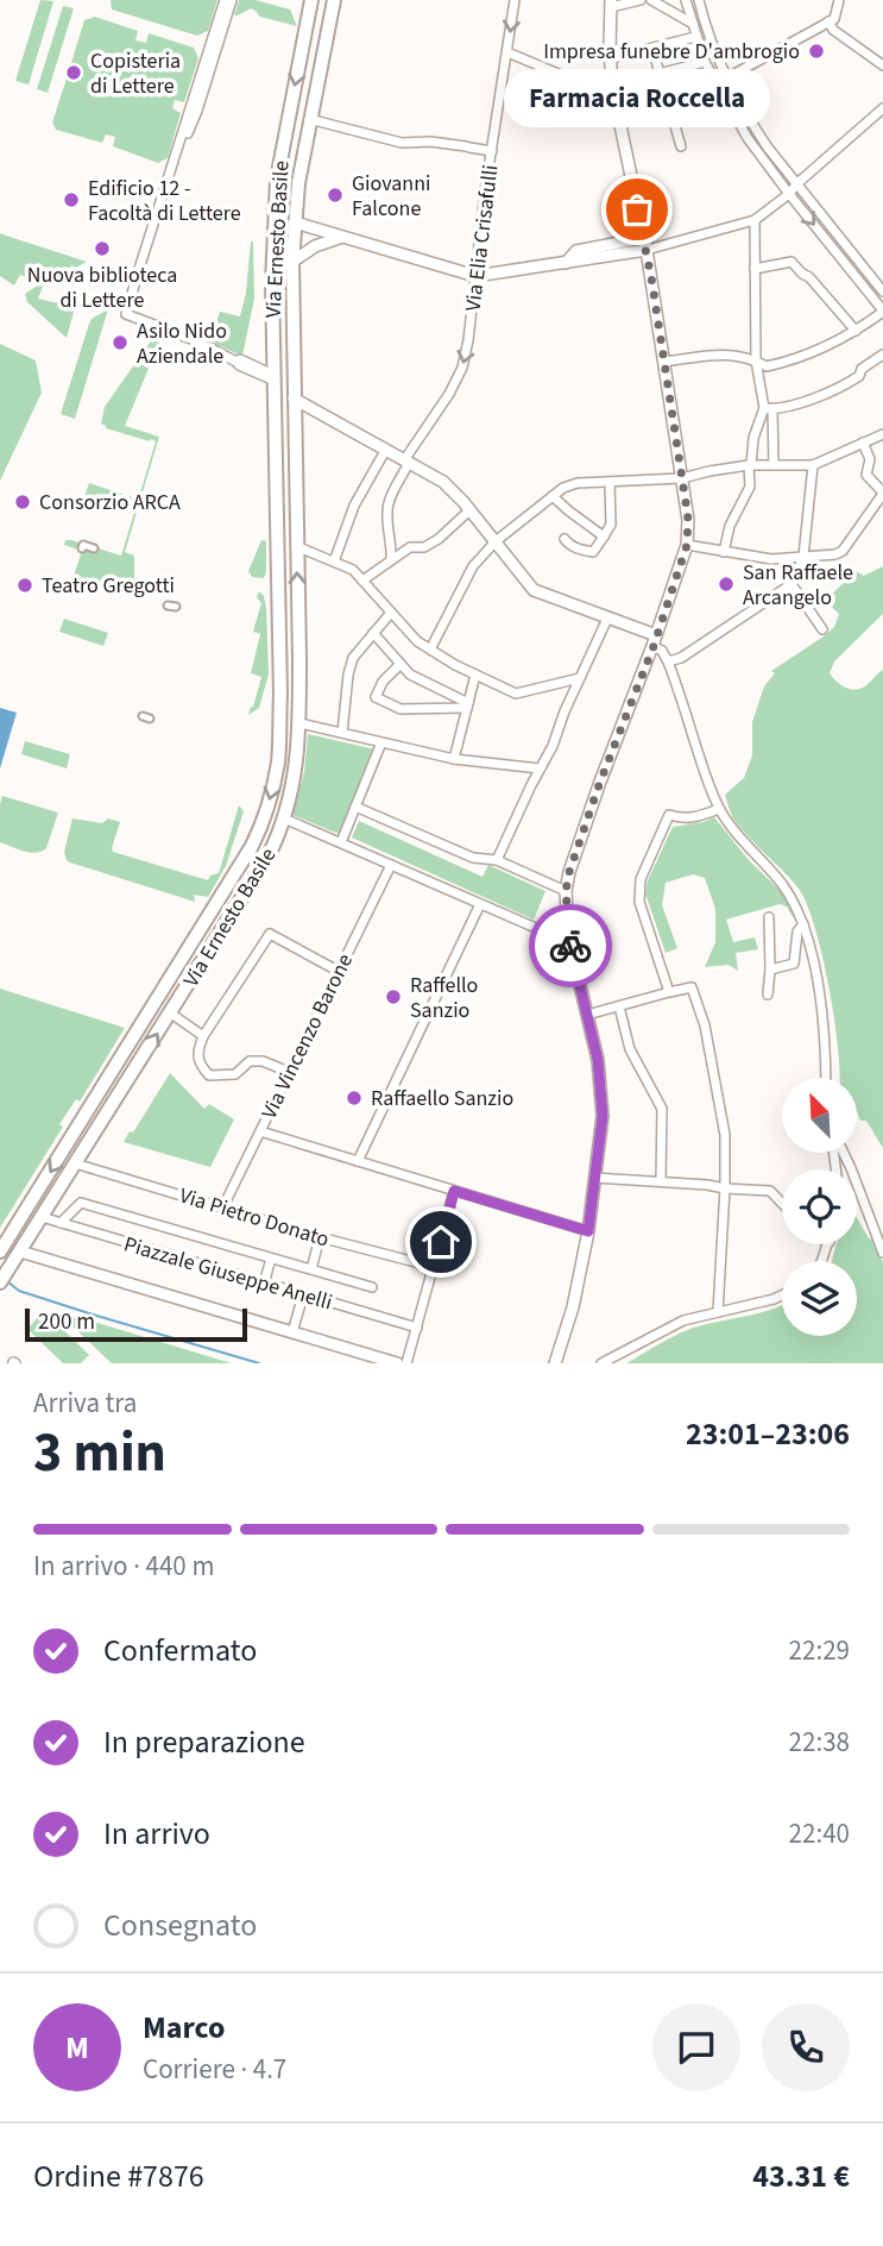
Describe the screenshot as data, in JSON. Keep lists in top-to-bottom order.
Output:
{
  "streets": {
    "main road": ["Via Ernesto Basile"],
    "street": [
      "Via Elia Crisafulli",
      "Via Vincenzo Barone",
      "Via Pietro Donato",
      "Piazzale Giuseppe Anelli"
    ]
  },
  "crossings": [
    ["Via Elia Crisafulli", "Via Ernesto Basile"],
    ["Via Ernesto Basile", "Via Pietro Donato"],
    ["Via Ernesto Basile", "Piazzale Giuseppe Anelli"],
    ["Via Vincenzo Barone", "Via Pietro Donato"]
  ],
  "one_way": ["Via Elia Crisafulli"],
  "places": [
    "Impresa funebre D'ambrogio",
    "Copisteria di Lettere",
    "Giovanni Falcone",
    "Edificio 12 - Facoltà di Lettere",
    "Farmacia Roccella",
    "Nuova biblioteca di Lettere",
    "Asilo Nido Aziendale",
    "Consorzio ARCA",
    "San Raffaele Arcangelo",
    "Teatro Gregotti",
    "Raffello Sanzio",
    "Raffaello Sanzio"
  ],
  "scale_bar": "200 m",
  "north": "top left",
  "page": {
    "bubble": "Farmacia Roccella",
    "scale": "200 m",
    "heading": ["3 min", "Arriva tra", "23:01–23:06"],
    "panel": [
      "Marco",
      "Corriere · 4.7",
      "Ordine #7876",
      "43.31 €"
    ],
    "bar": "In arrivo · 440 m",
    "list": [
      ["Confermato", "22:29"],
      ["In preparazione", "22:38"],
      ["In arrivo", "22:40"],
      "Consegnato"
    ],
    "round": "M"
  }
}
